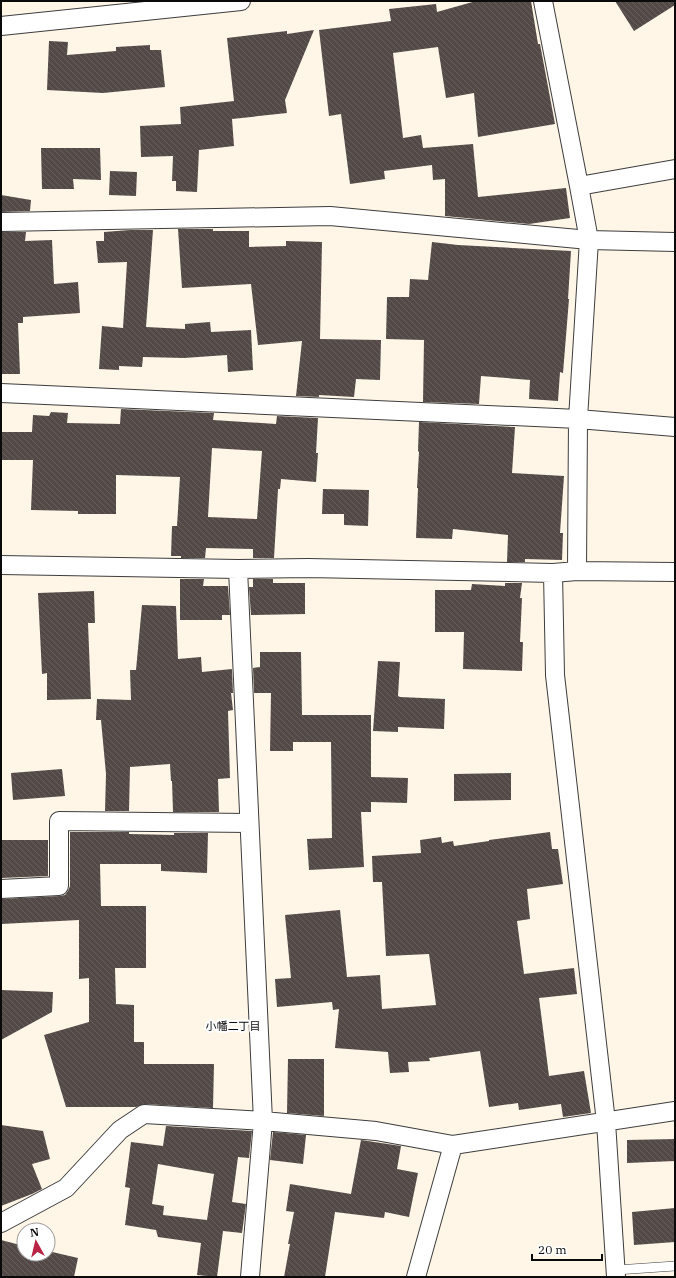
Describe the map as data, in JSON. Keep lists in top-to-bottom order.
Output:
{
  "districts": ["小幡二丁目"],
  "scale_bar": "20 m",
  "north": "top"
}
